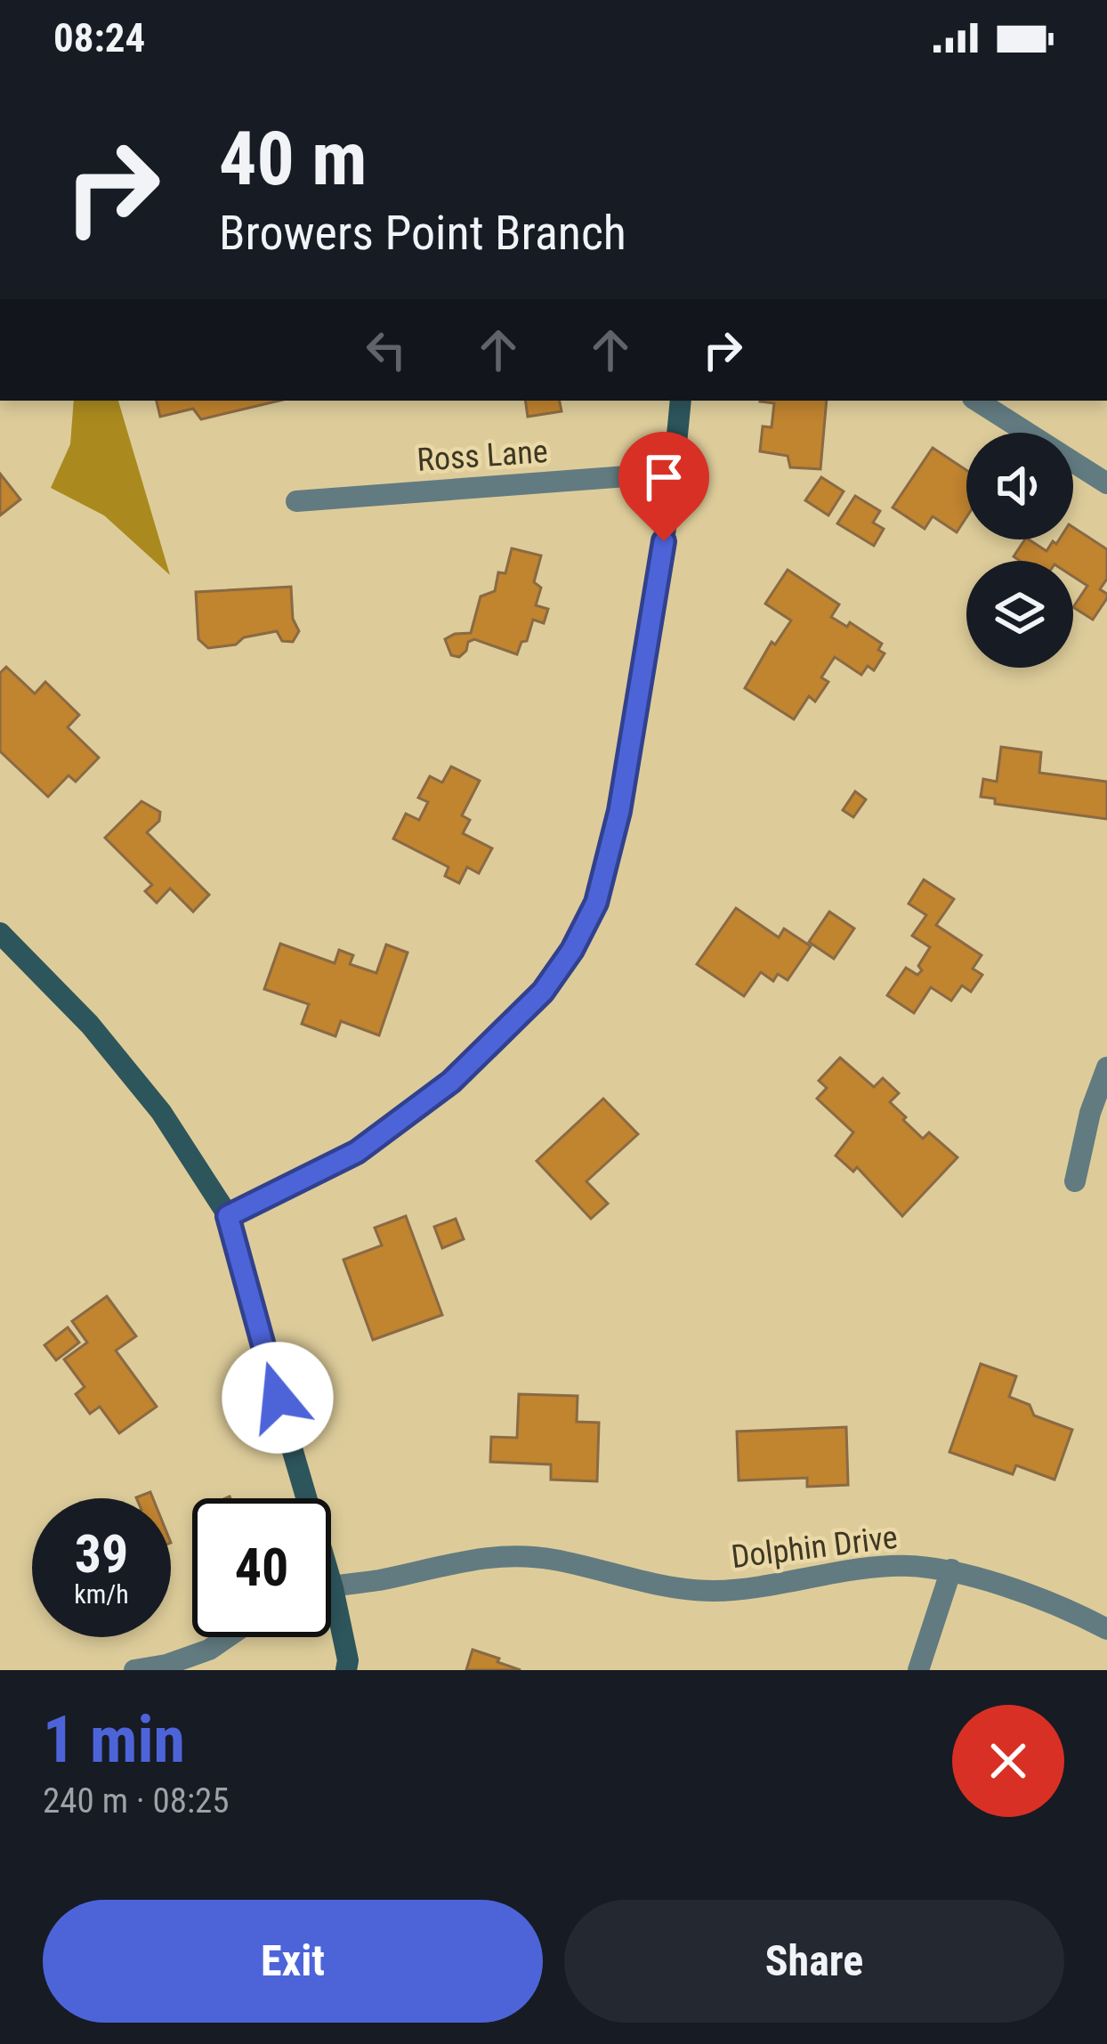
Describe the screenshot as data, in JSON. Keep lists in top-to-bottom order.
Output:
{
  "streets": {
    "street": ["Ross Lane", "Dolphin Drive"]
  },
  "page": {
    "status": "08:24",
    "turn": ["40 m", "Browers Point Branch"],
    "speed": "39 km/h",
    "limit": "40",
    "heading": ["1 min", "240 m · 08:25"],
    "buttons": ["Exit", "Share"]
  }
}
